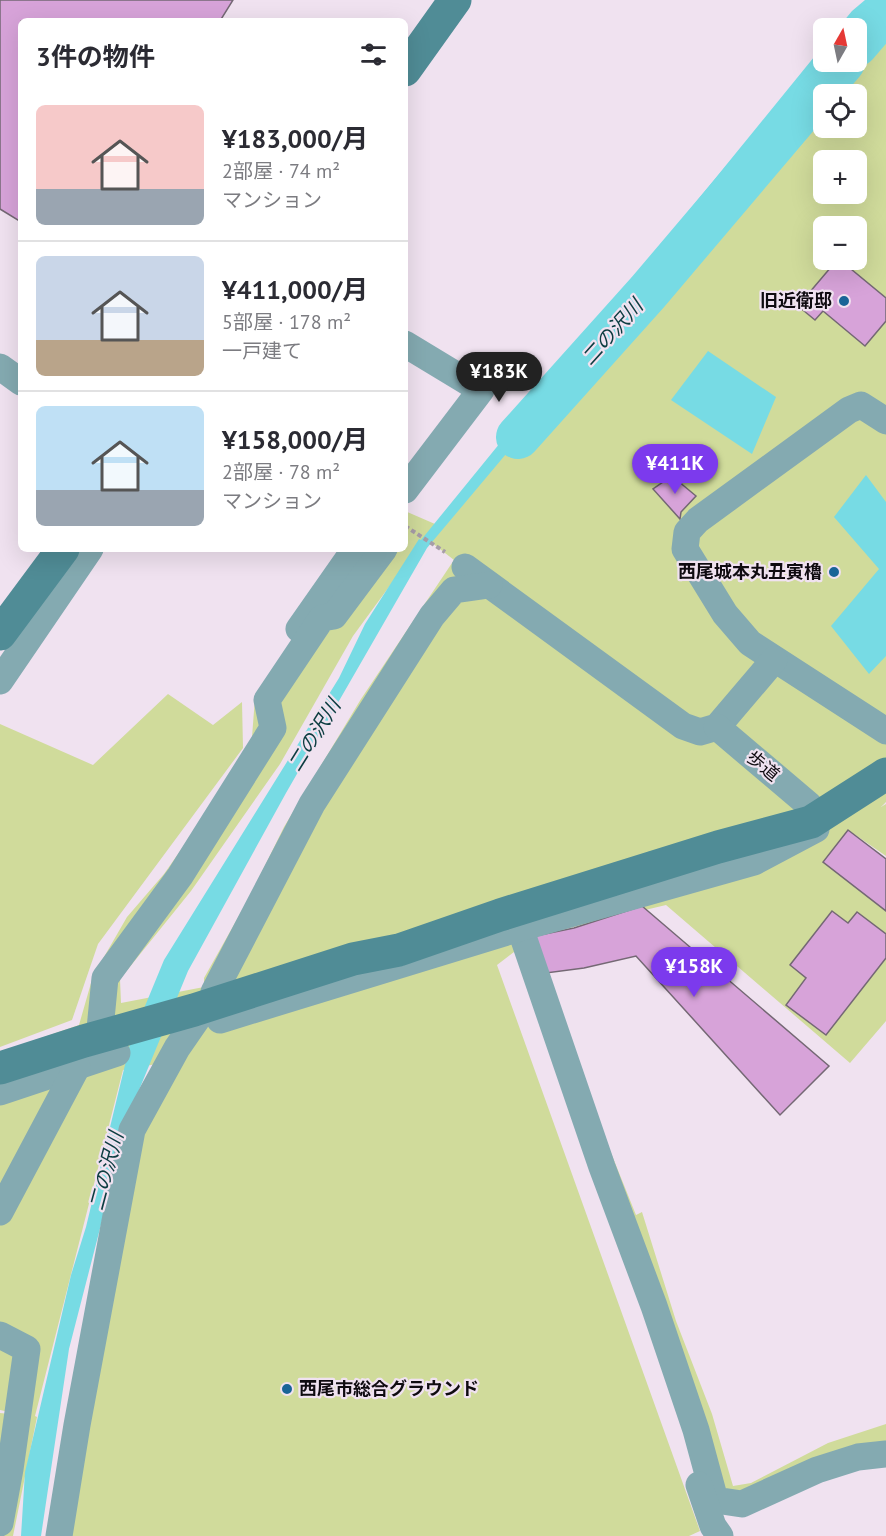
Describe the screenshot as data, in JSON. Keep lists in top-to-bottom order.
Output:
{
  "streets": {
    "street": ["歩道"]
  },
  "water": ["二の沢川"],
  "places": ["旧近衛邸", "西尾城本丸丑寅櫓", "西尾市総合グラウンド"],
  "north": "top",
  "page": {
    "map_buttons": ["+", "−"],
    "heading": "3件の物件",
    "list": [
      {
        "name": "¥183,000/月",
        "note": "2部屋 · 74 m² · マンション"
      },
      {
        "name": "¥411,000/月",
        "note": "5部屋 · 178 m² · 一戸建て"
      },
      {
        "name": "¥158,000/月",
        "note": "2部屋 · 78 m² · マンション"
      }
    ],
    "price": ["¥183K", "¥411K", "¥158K"]
  }
}
